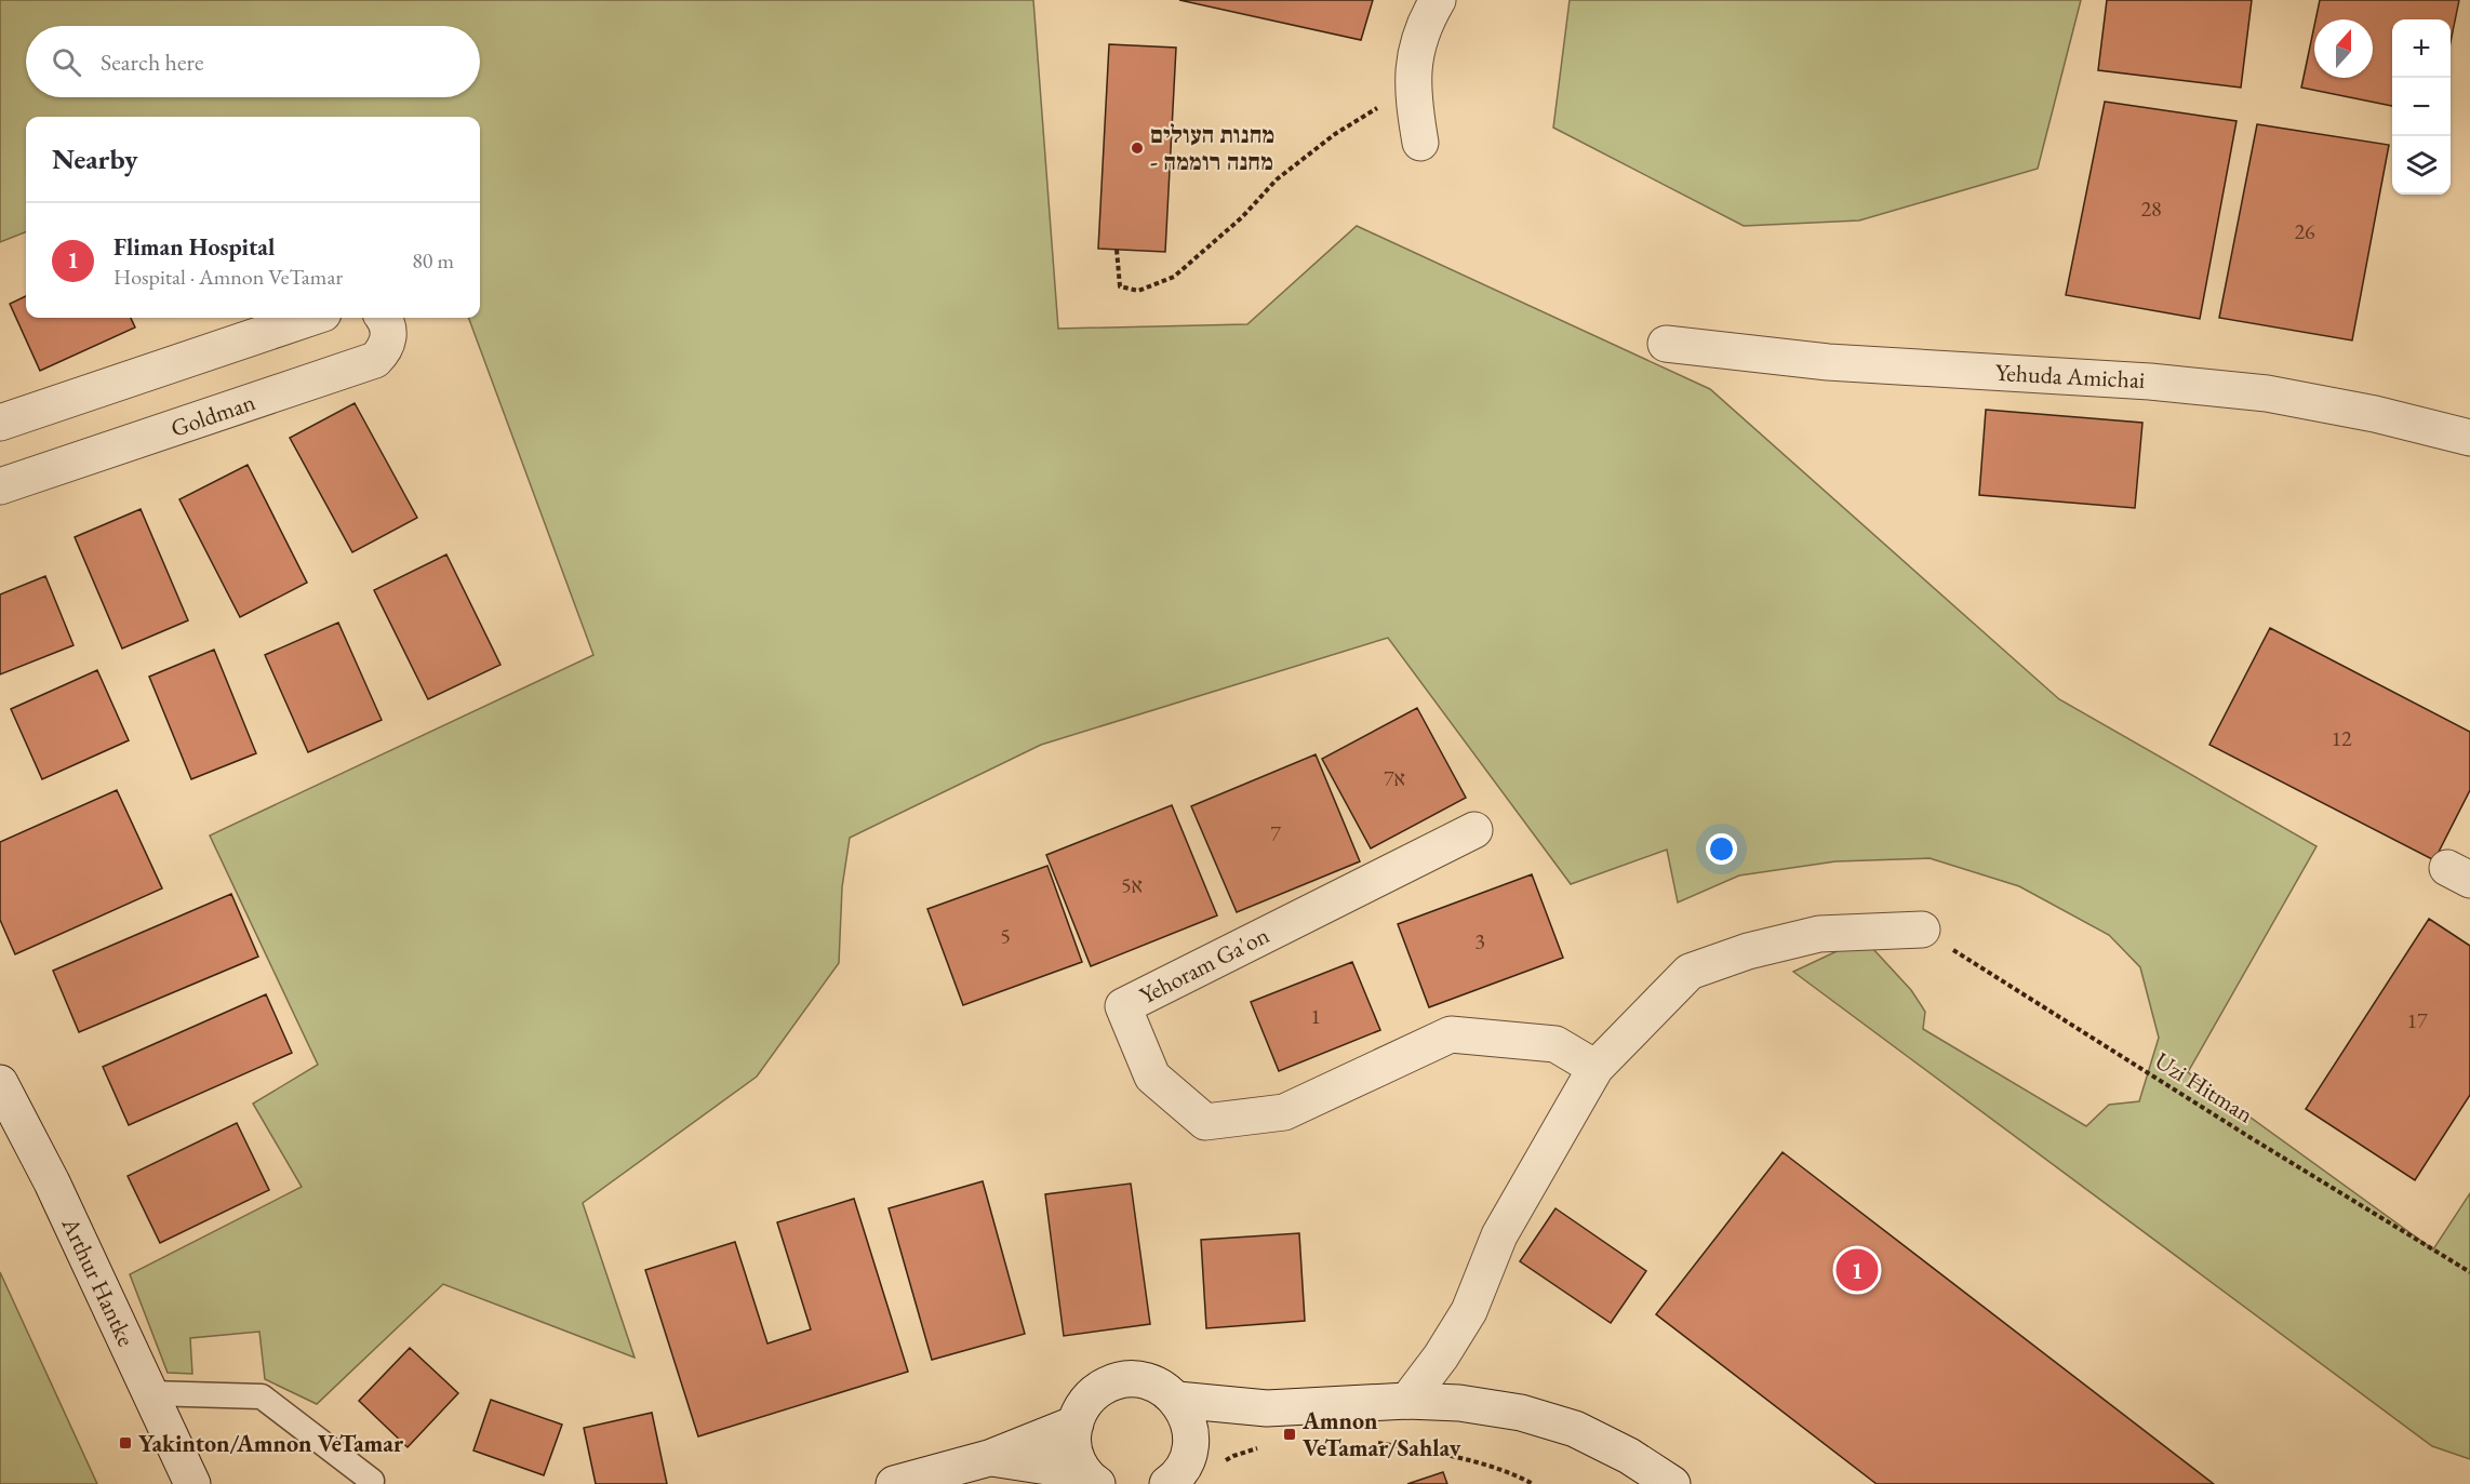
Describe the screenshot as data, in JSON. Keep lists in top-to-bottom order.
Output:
{
  "streets": {
    "street": [
      "Yehuda Amichai",
      "Goldman",
      "Yehoram Ga'on",
      "Arthur Hantke"
    ],
    "path": ["Uzi Hitman"]
  },
  "places": {
    "other": ["מחנות העולים - מחנה רוממה"],
    "transit": ["Amnon VeTamar/Sahlav", "Yakinton/Amnon VeTamar"]
  },
  "house_numbers": [
    "28",
    "26",
    "12",
    "7א",
    "7",
    "5א",
    "5",
    "3",
    "1",
    "17"
  ],
  "north": "top",
  "page": {
    "map_buttons": ["+", "−"],
    "search": "Search here",
    "heading": "Nearby",
    "list": [
      {
        "mark": "1",
        "name": "Fliman Hospital",
        "note": "Hospital · Amnon VeTamar",
        "value": "80 m"
      }
    ],
    "pins": "1"
  }
}
